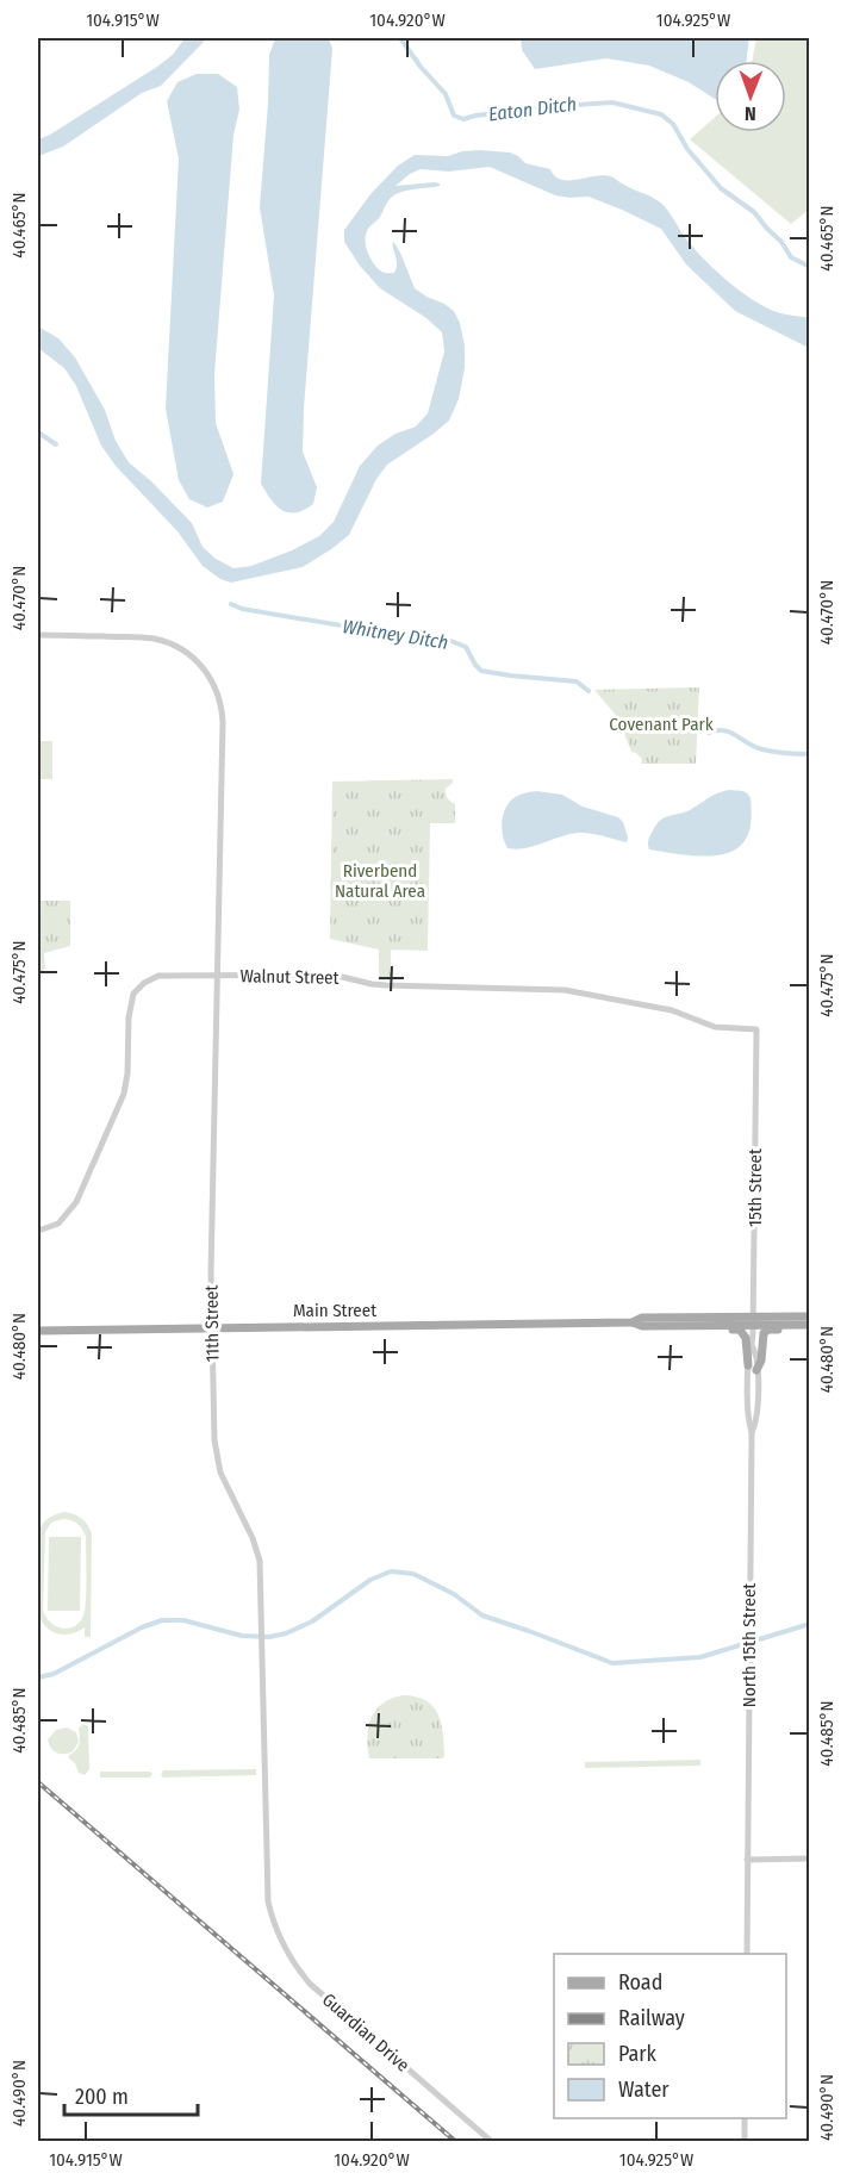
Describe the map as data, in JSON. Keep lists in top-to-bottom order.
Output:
{
  "streets": {
    "main road": ["Main Street"],
    "street": [
      "Walnut Street",
      "15th Street",
      "11th Street",
      "North 15th Street",
      "Guardian Drive"
    ]
  },
  "crossings": [
    ["Walnut Street", "15th Street"],
    ["Walnut Street", "11th Street"],
    ["15th Street", "Main Street"],
    ["15th Street", "North 15th Street"],
    ["Main Street", "11th Street"],
    ["11th Street", "Guardian Drive"]
  ],
  "water": ["Eaton Ditch", "Whitney Ditch"],
  "parks": ["Covenant Park", "Riverbend Natural Area"],
  "legend": [
    "Road",
    "Railway",
    "Park",
    "Water"
  ],
  "scale_bar": "200 m",
  "north": "bottom",
  "coordinates": [
    "104.915°W",
    "104.920°W",
    "104.925°W",
    "40.465°N",
    "40.470°N",
    "40.475°N",
    "40.480°N",
    "40.485°N",
    "40.490°N"
  ]
}
